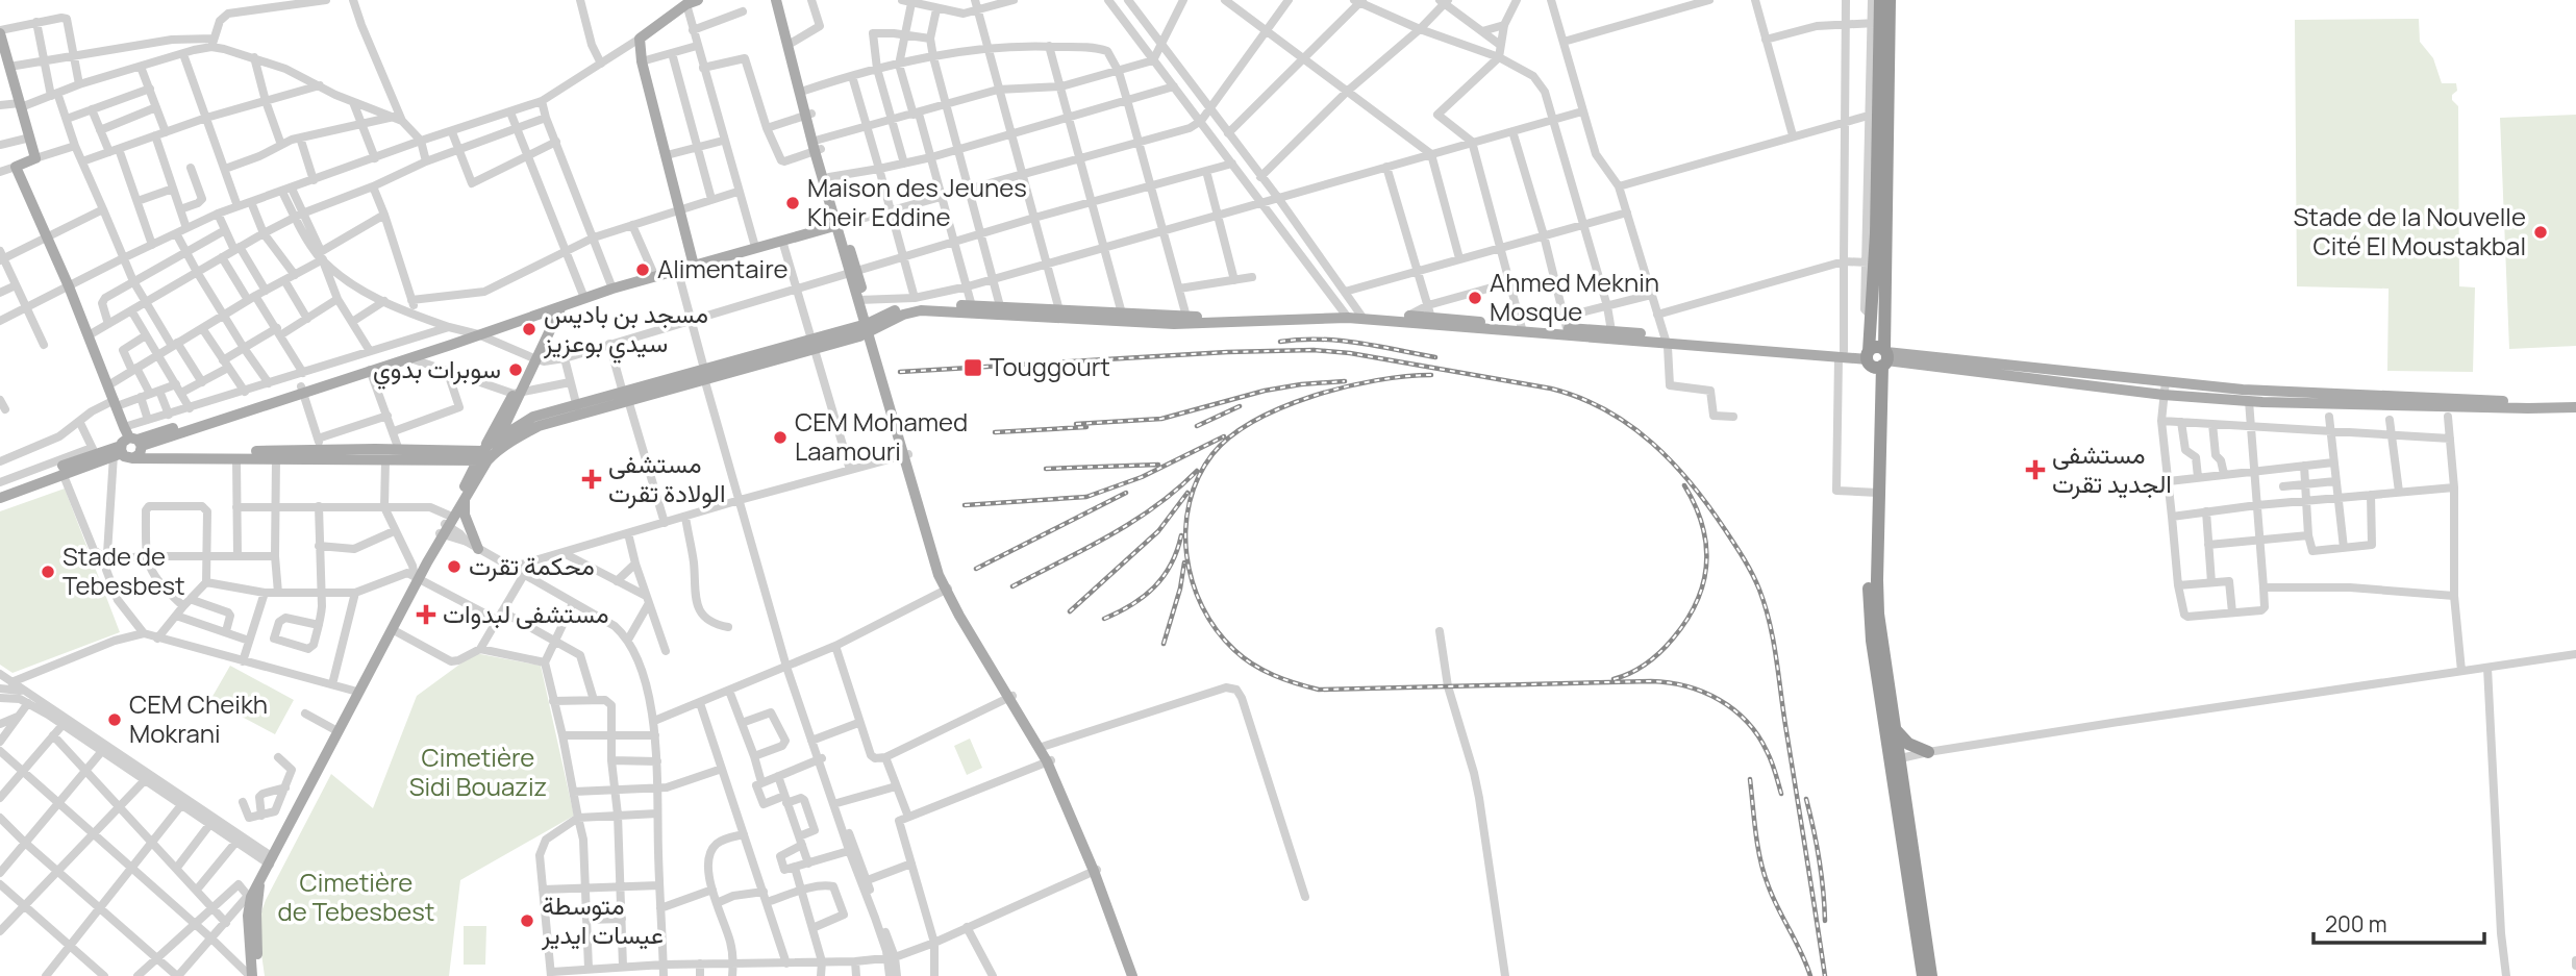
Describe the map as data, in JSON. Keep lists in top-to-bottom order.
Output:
{
  "parks": ["Cimetière Sidi Bouaziz", "Cimetière de Tebesbest"],
  "places": {
    "other": [
      "Maison des Jeunes Kheir Eddine",
      "Stade de la Nouvelle Cité El Moustakbal",
      "Alimentaire",
      "Ahmed Meknin Mosque",
      "مسجد بن باديس سيدي بوعزيز",
      "سوبرات بدوي",
      "CEM Mohamed Laamouri",
      "محكمة تقرت",
      "Stade de Tebesbest",
      "CEM Cheikh Mokrani",
      "متوسطة عيسات ايدير"
    ],
    "transit": ["Touggourt"],
    "health": ["مستشفى الجديد تقرت", "مستشفى الولادة تقرت", "مستشفى لبدوات"]
  },
  "scale_bar": "200 m"
}
